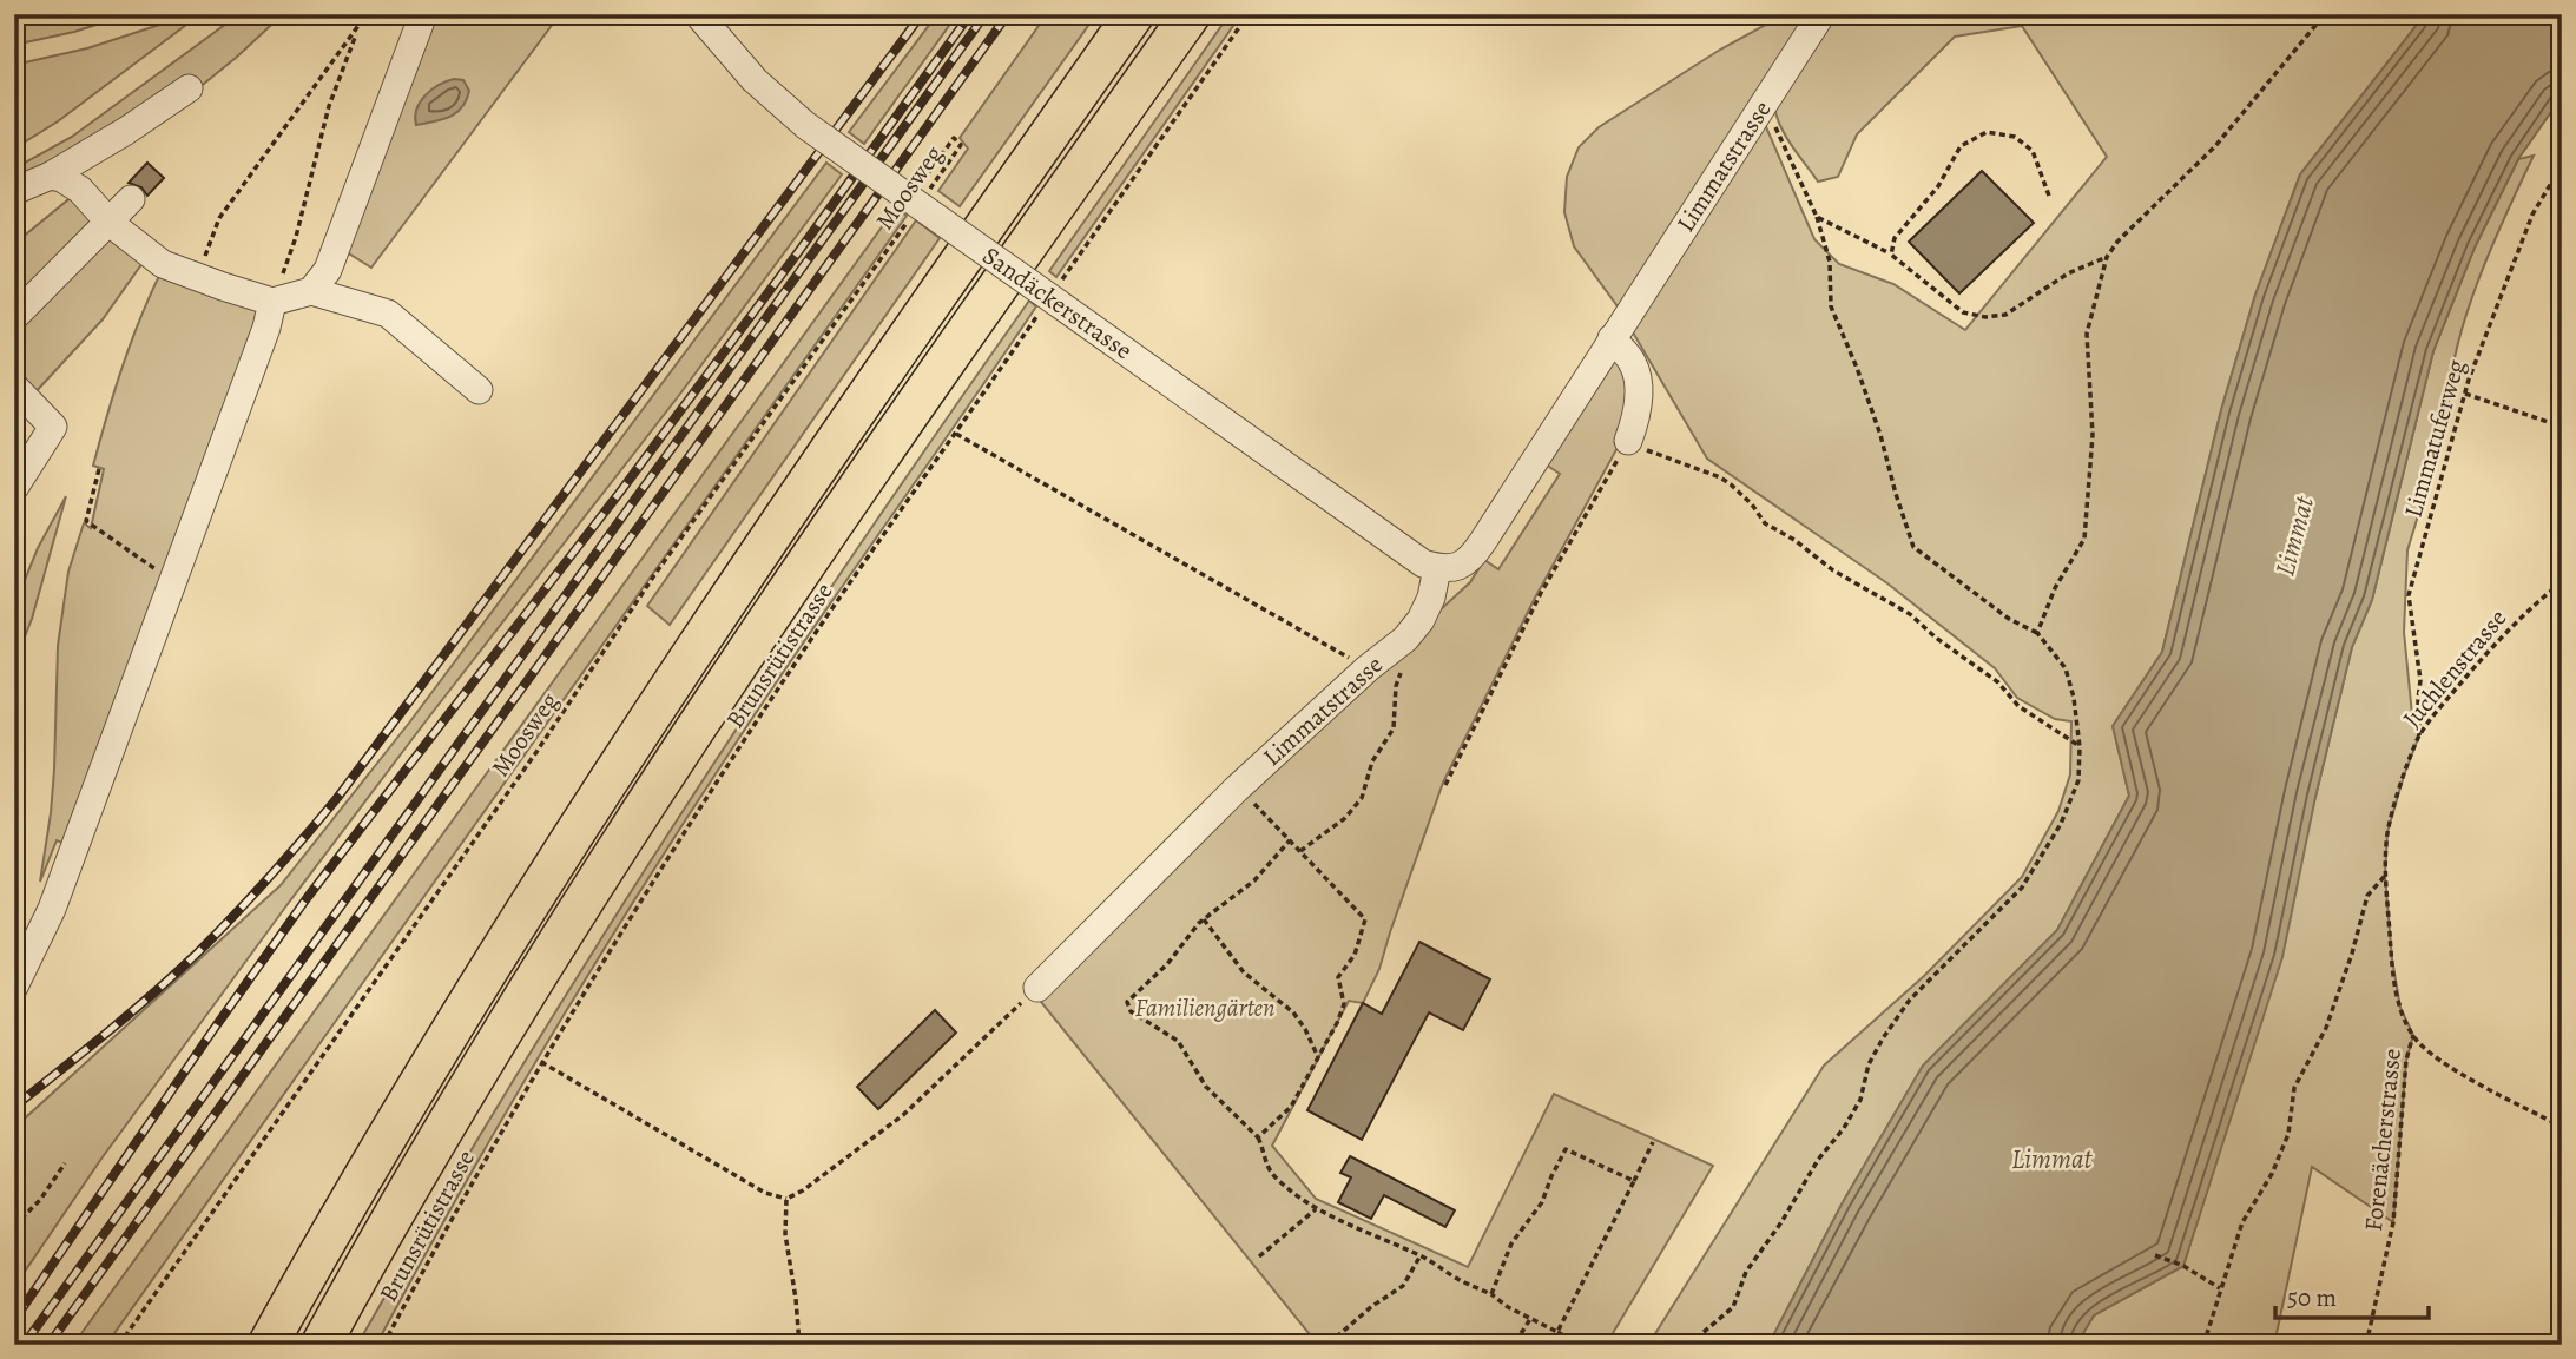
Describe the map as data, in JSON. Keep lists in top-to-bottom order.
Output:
{
  "streets": {
    "street": ["Limmatstrasse", "Sandäckerstrasse"],
    "path": [
      "Moosweg",
      "Limmatuferweg",
      "Brunsrütistrasse",
      "Juchlenstrasse",
      "Forenächerstrasse"
    ]
  },
  "crossings": [
    ["Limmatstrasse", "Sandäckerstrasse"],
    ["Sandäckerstrasse", "Brunsrütistrasse"],
    ["Limmatuferweg", "Juchlenstrasse"],
    ["Juchlenstrasse", "Forenächerstrasse"]
  ],
  "water": ["Limmat"],
  "parks": ["Familiengärten"],
  "scale_bar": "50 m"
}
